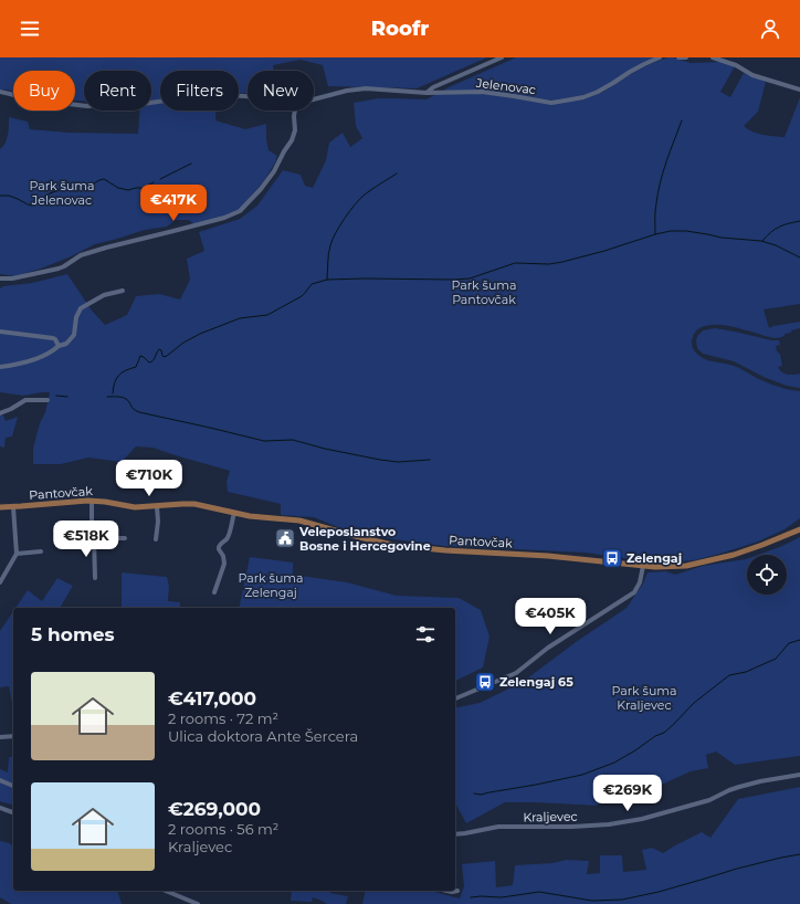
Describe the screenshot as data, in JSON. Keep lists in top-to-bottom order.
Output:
{
  "streets": {
    "main road": ["Pantovčak"],
    "street": ["Jelenovac", "Kraljevec"]
  },
  "parks": [
    "Park šuma Jelenovac",
    "Park šuma Pantovčak",
    "Park šuma Zelengaj",
    "Park šuma Kraljevec"
  ],
  "places": {
    "public building": ["Veleposlanstvo Bosne i Hercegovine"],
    "bus stop": ["Zelengaj", "Zelengaj 65"]
  },
  "page": {
    "header": "Roofr",
    "chip": [
      "Buy",
      "Rent",
      "Filters",
      "New"
    ],
    "price": [
      "€417K",
      "€710K",
      "€518K",
      "€405K",
      "€269K"
    ],
    "heading": "5 homes",
    "list": [
      {
        "name": "€417,000",
        "note": "2 rooms · 72 m² · Ulica doktora Ante Šercera"
      },
      {
        "name": "€269,000",
        "note": "2 rooms · 56 m² · Kraljevec"
      }
    ]
  }
}
